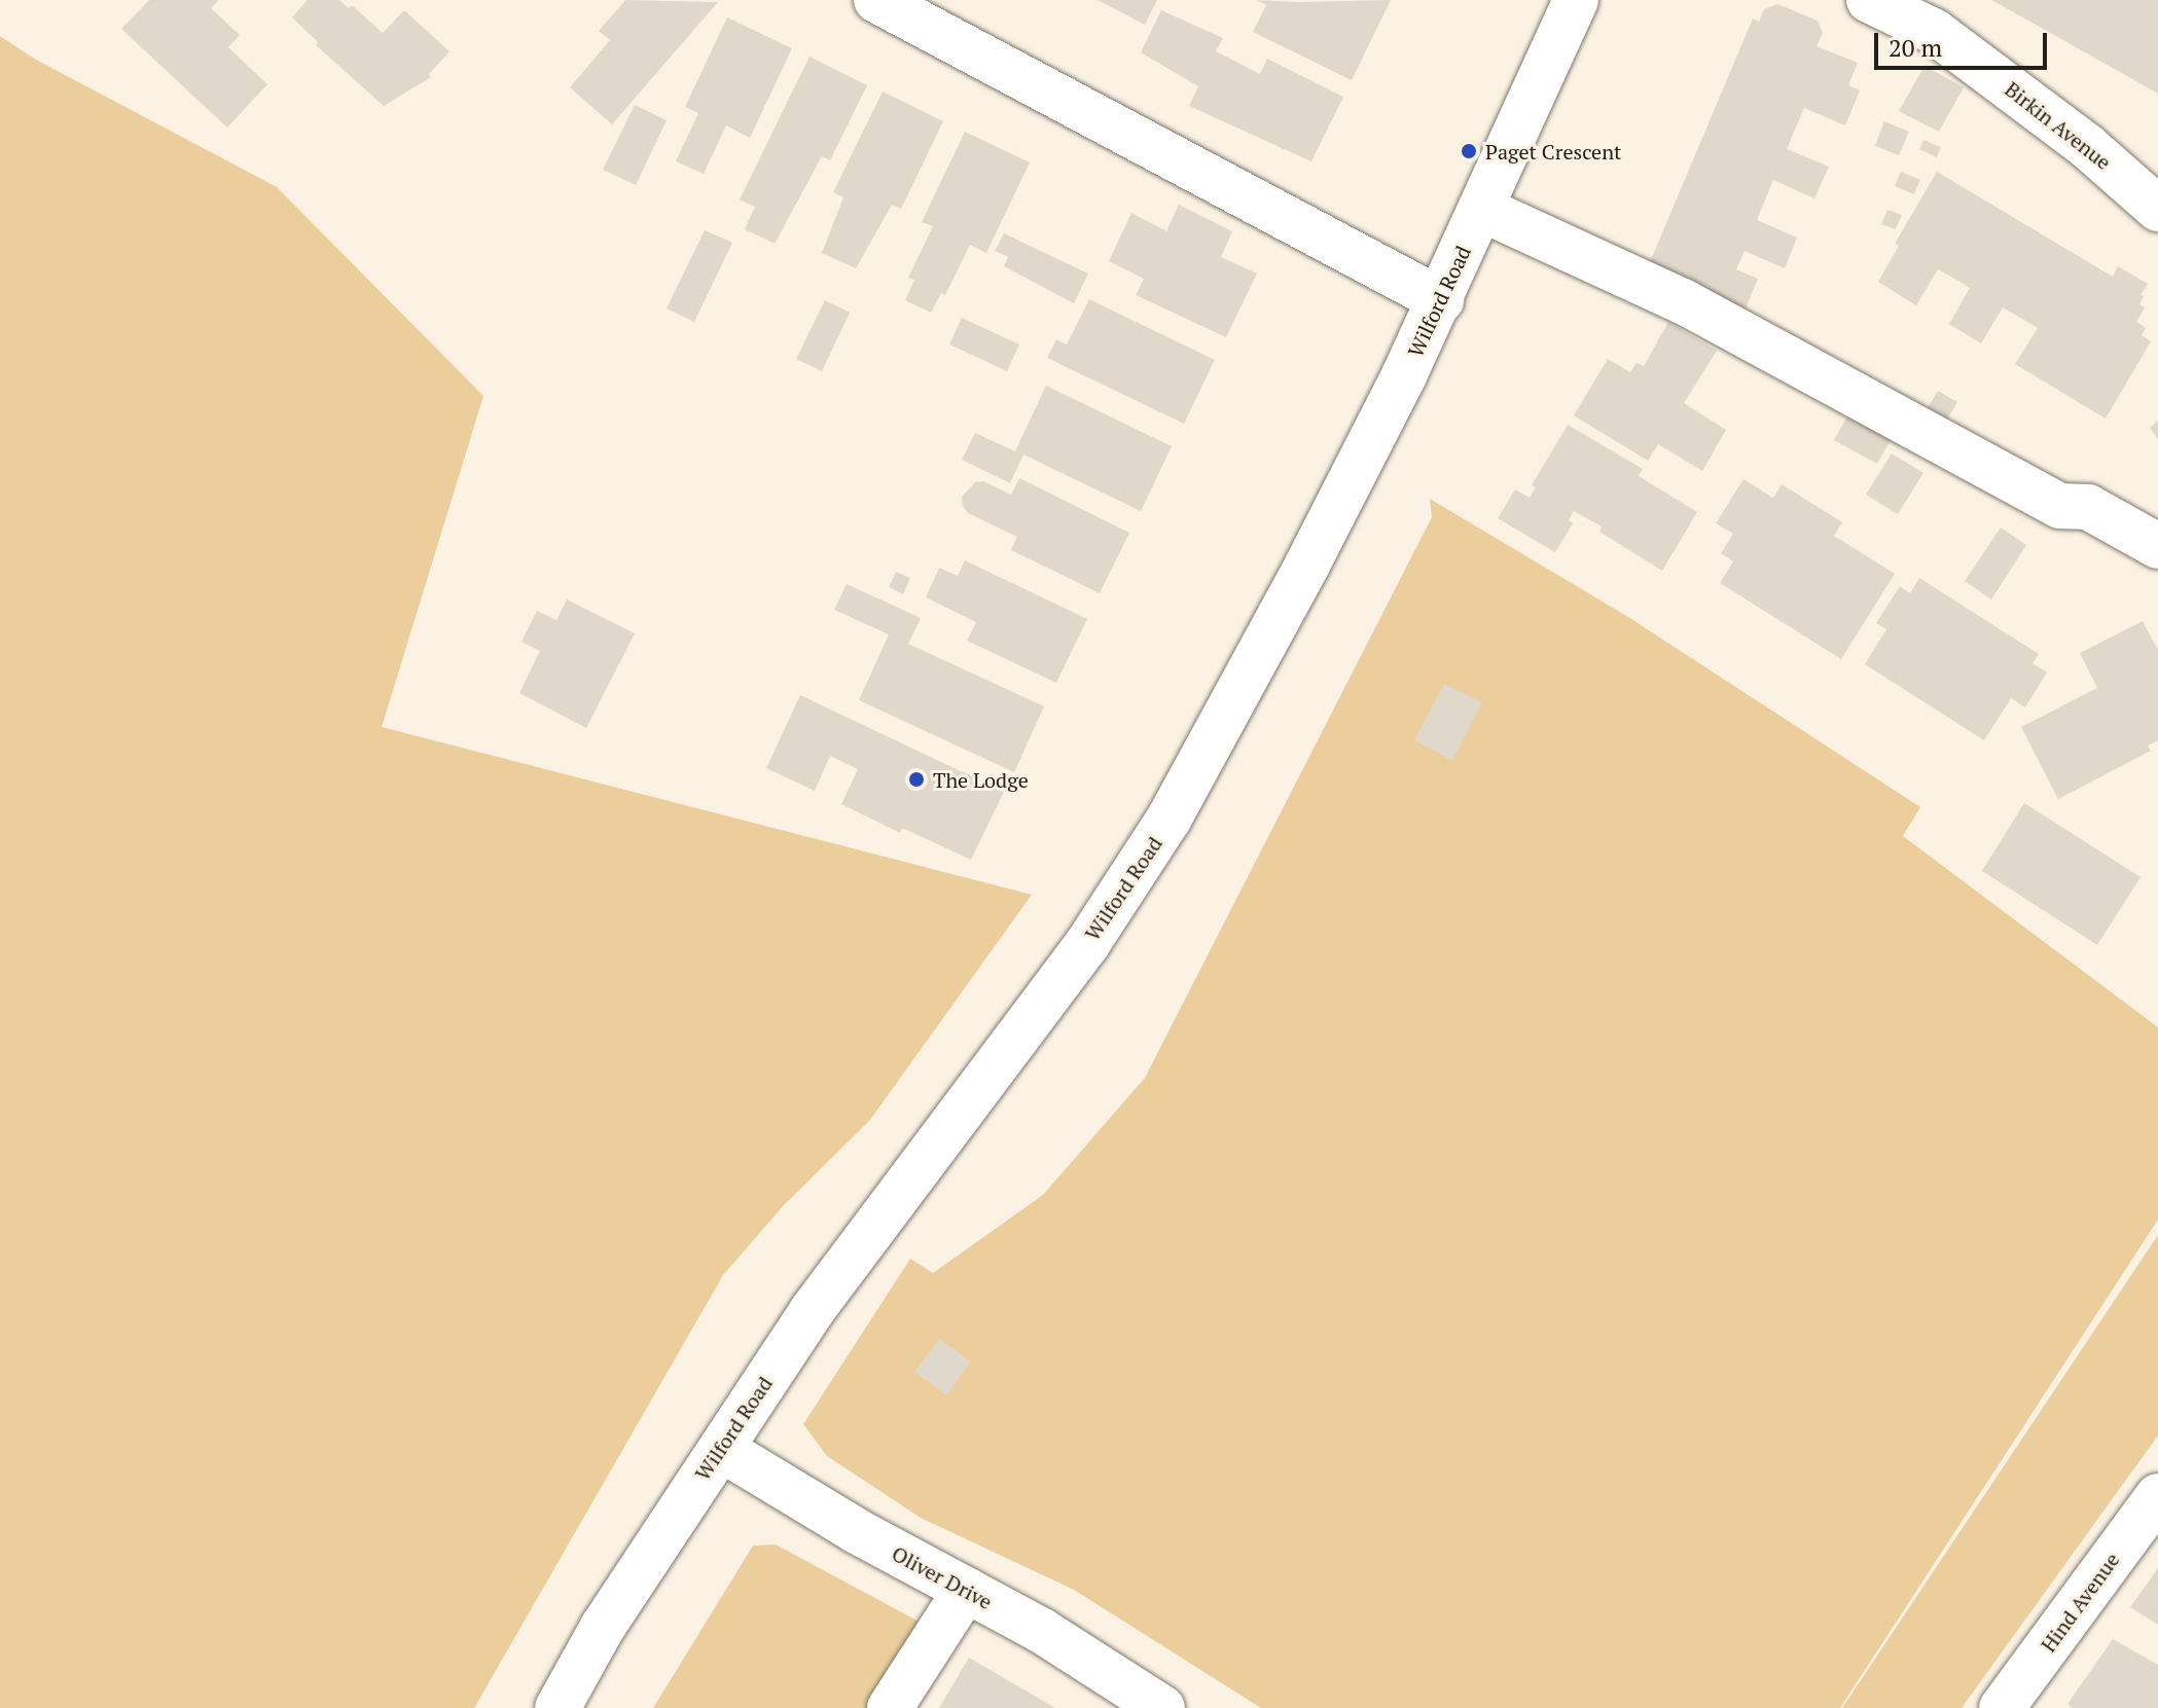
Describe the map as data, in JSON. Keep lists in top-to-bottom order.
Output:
{
  "streets": {
    "main road": [
      "Birkin Avenue",
      "Wilford Road",
      "Oliver Drive",
      "Hind Avenue"
    ]
  },
  "crossings": [
    ["Wilford Road", "Oliver Drive"]
  ],
  "places": ["Paget Crescent", "The Lodge"],
  "scale_bar": "20 m"
}
